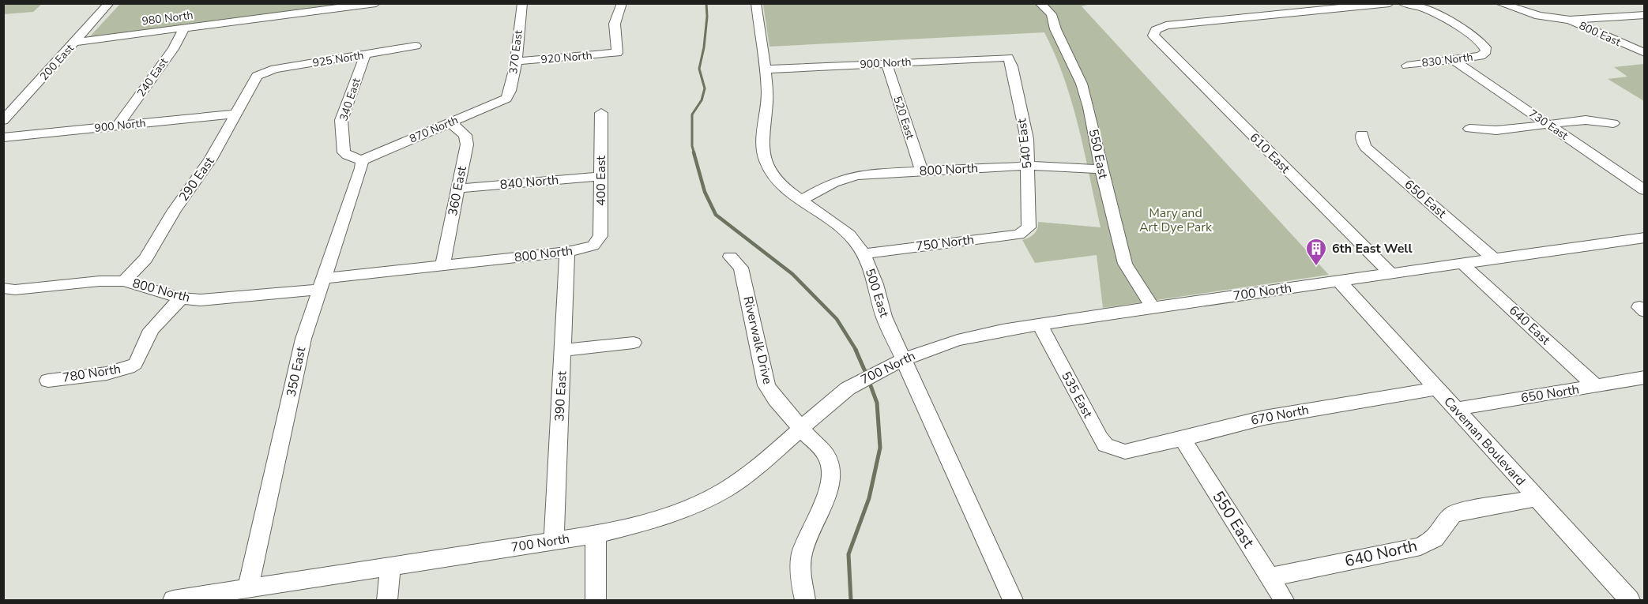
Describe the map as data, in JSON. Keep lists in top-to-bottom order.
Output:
{
  "streets": {
    "street": [
      "980 North",
      "800 East",
      "370 East",
      "920 North",
      "925 North",
      "830 North",
      "200 East",
      "900 North",
      "240 East",
      "340 East",
      "520 East",
      "730 East",
      "870 North",
      "540 East",
      "610 East",
      "550 East",
      "800 North",
      "290 East",
      "400 East",
      "840 North",
      "360 East",
      "650 East",
      "750 North",
      "700 North",
      "500 East",
      "640 East",
      "Riverwalk Drive",
      "350 East",
      "780 North",
      "650 North",
      "535 East",
      "390 East",
      "670 North",
      "Caveman Boulevard",
      "640 North"
    ]
  },
  "crossings": [
    ["980 North", "200 East"],
    ["980 North", "240 East"],
    ["370 East", "920 North"],
    ["370 East", "870 North"],
    ["925 North", "340 East"],
    ["925 North", "290 East"],
    ["830 North", "730 East"],
    ["900 North", "240 East"],
    ["900 North", "520 East"],
    ["900 North", "540 East"],
    ["900 North", "290 East"],
    ["900 North", "500 East"],
    ["340 East", "870 North"],
    ["340 East", "350 East"],
    ["520 East", "800 North"],
    ["870 North", "360 East"],
    ["870 North", "350 East"],
    ["540 East", "800 North"],
    ["540 East", "750 North"],
    ["610 East", "700 North"],
    ["550 East", "800 North"],
    ["550 East", "700 North"],
    ["550 East", "670 North"],
    ["550 East", "640 North"],
    ["800 North", "290 East"],
    ["800 North", "400 East"],
    ["800 North", "360 East"],
    ["800 North", "500 East"],
    ["800 North", "350 East"],
    ["800 North", "780 North"],
    ["800 North", "390 East"],
    ["400 East", "840 North"],
    ["840 North", "360 East"],
    ["650 East", "700 North"],
    ["750 North", "500 East"],
    ["700 North", "500 East"],
    ["700 North", "640 East"],
    ["700 North", "Riverwalk Drive"],
    ["700 North", "350 East"],
    ["700 North", "535 East"],
    ["700 North", "390 East"],
    ["700 North", "Caveman Boulevard"],
    ["640 East", "650 North"],
    ["650 North", "Caveman Boulevard"],
    ["535 East", "670 North"],
    ["670 North", "Caveman Boulevard"],
    ["Caveman Boulevard", "640 North"]
  ],
  "parks": ["Mary and Art Dye Park"],
  "places": {
    "building": ["6th East Well"]
  }
}
